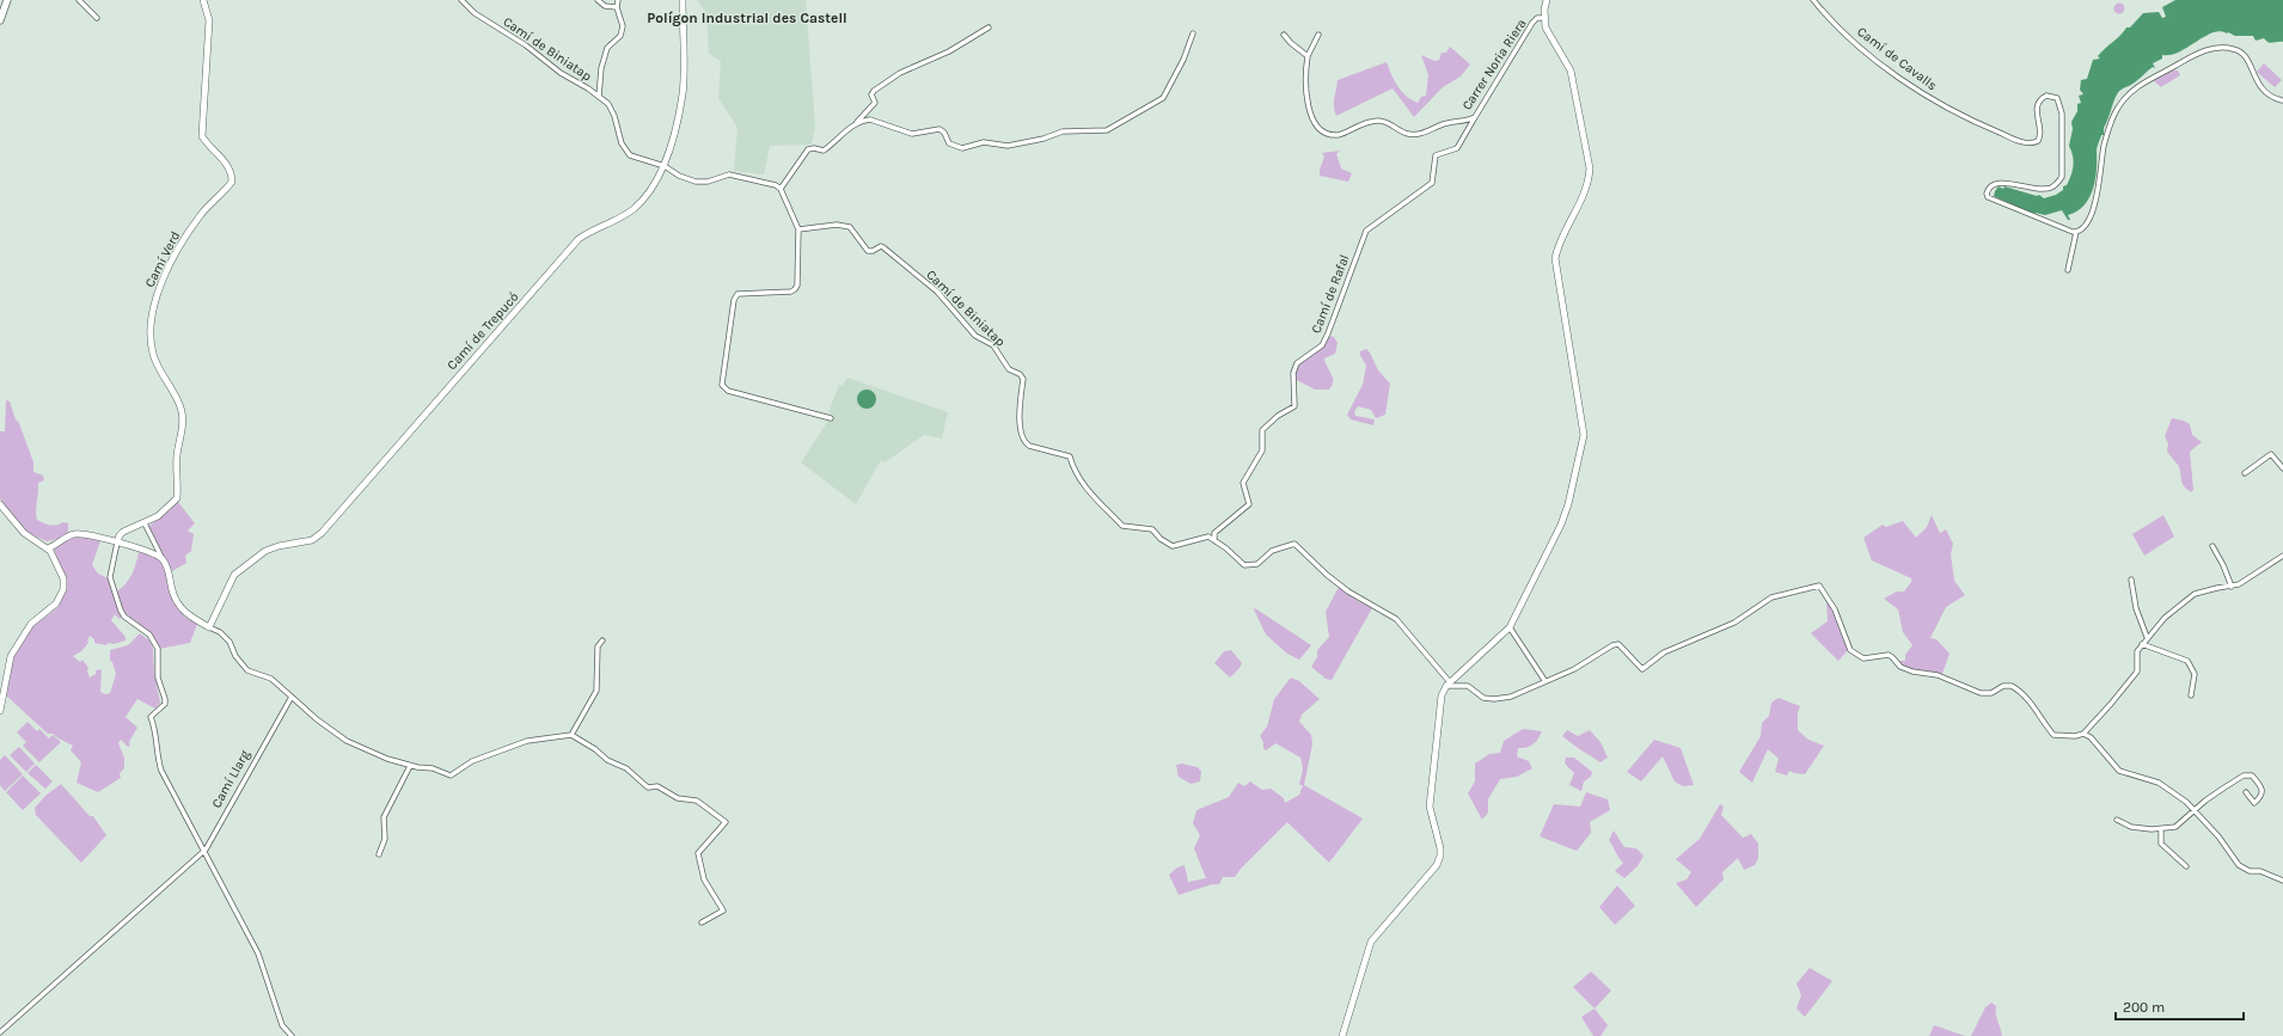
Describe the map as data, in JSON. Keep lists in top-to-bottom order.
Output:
{
  "streets": {
    "street": [
      "Camí de Biniatap",
      "Camí de Cavalls",
      "Carrer Noria Riera",
      "Camí Verd",
      "Camí de Rafal",
      "Camí de Trepucó",
      "Camí Llarg"
    ]
  },
  "crossings": [
    ["Camí de Biniatap", "Camí de Rafal"],
    ["Camí de Biniatap", "Camí de Trepucó"],
    ["Carrer Noria Riera", "Camí de Rafal"]
  ],
  "districts": ["Polígon Industrial des Castell"],
  "scale_bar": "200 m"
}
